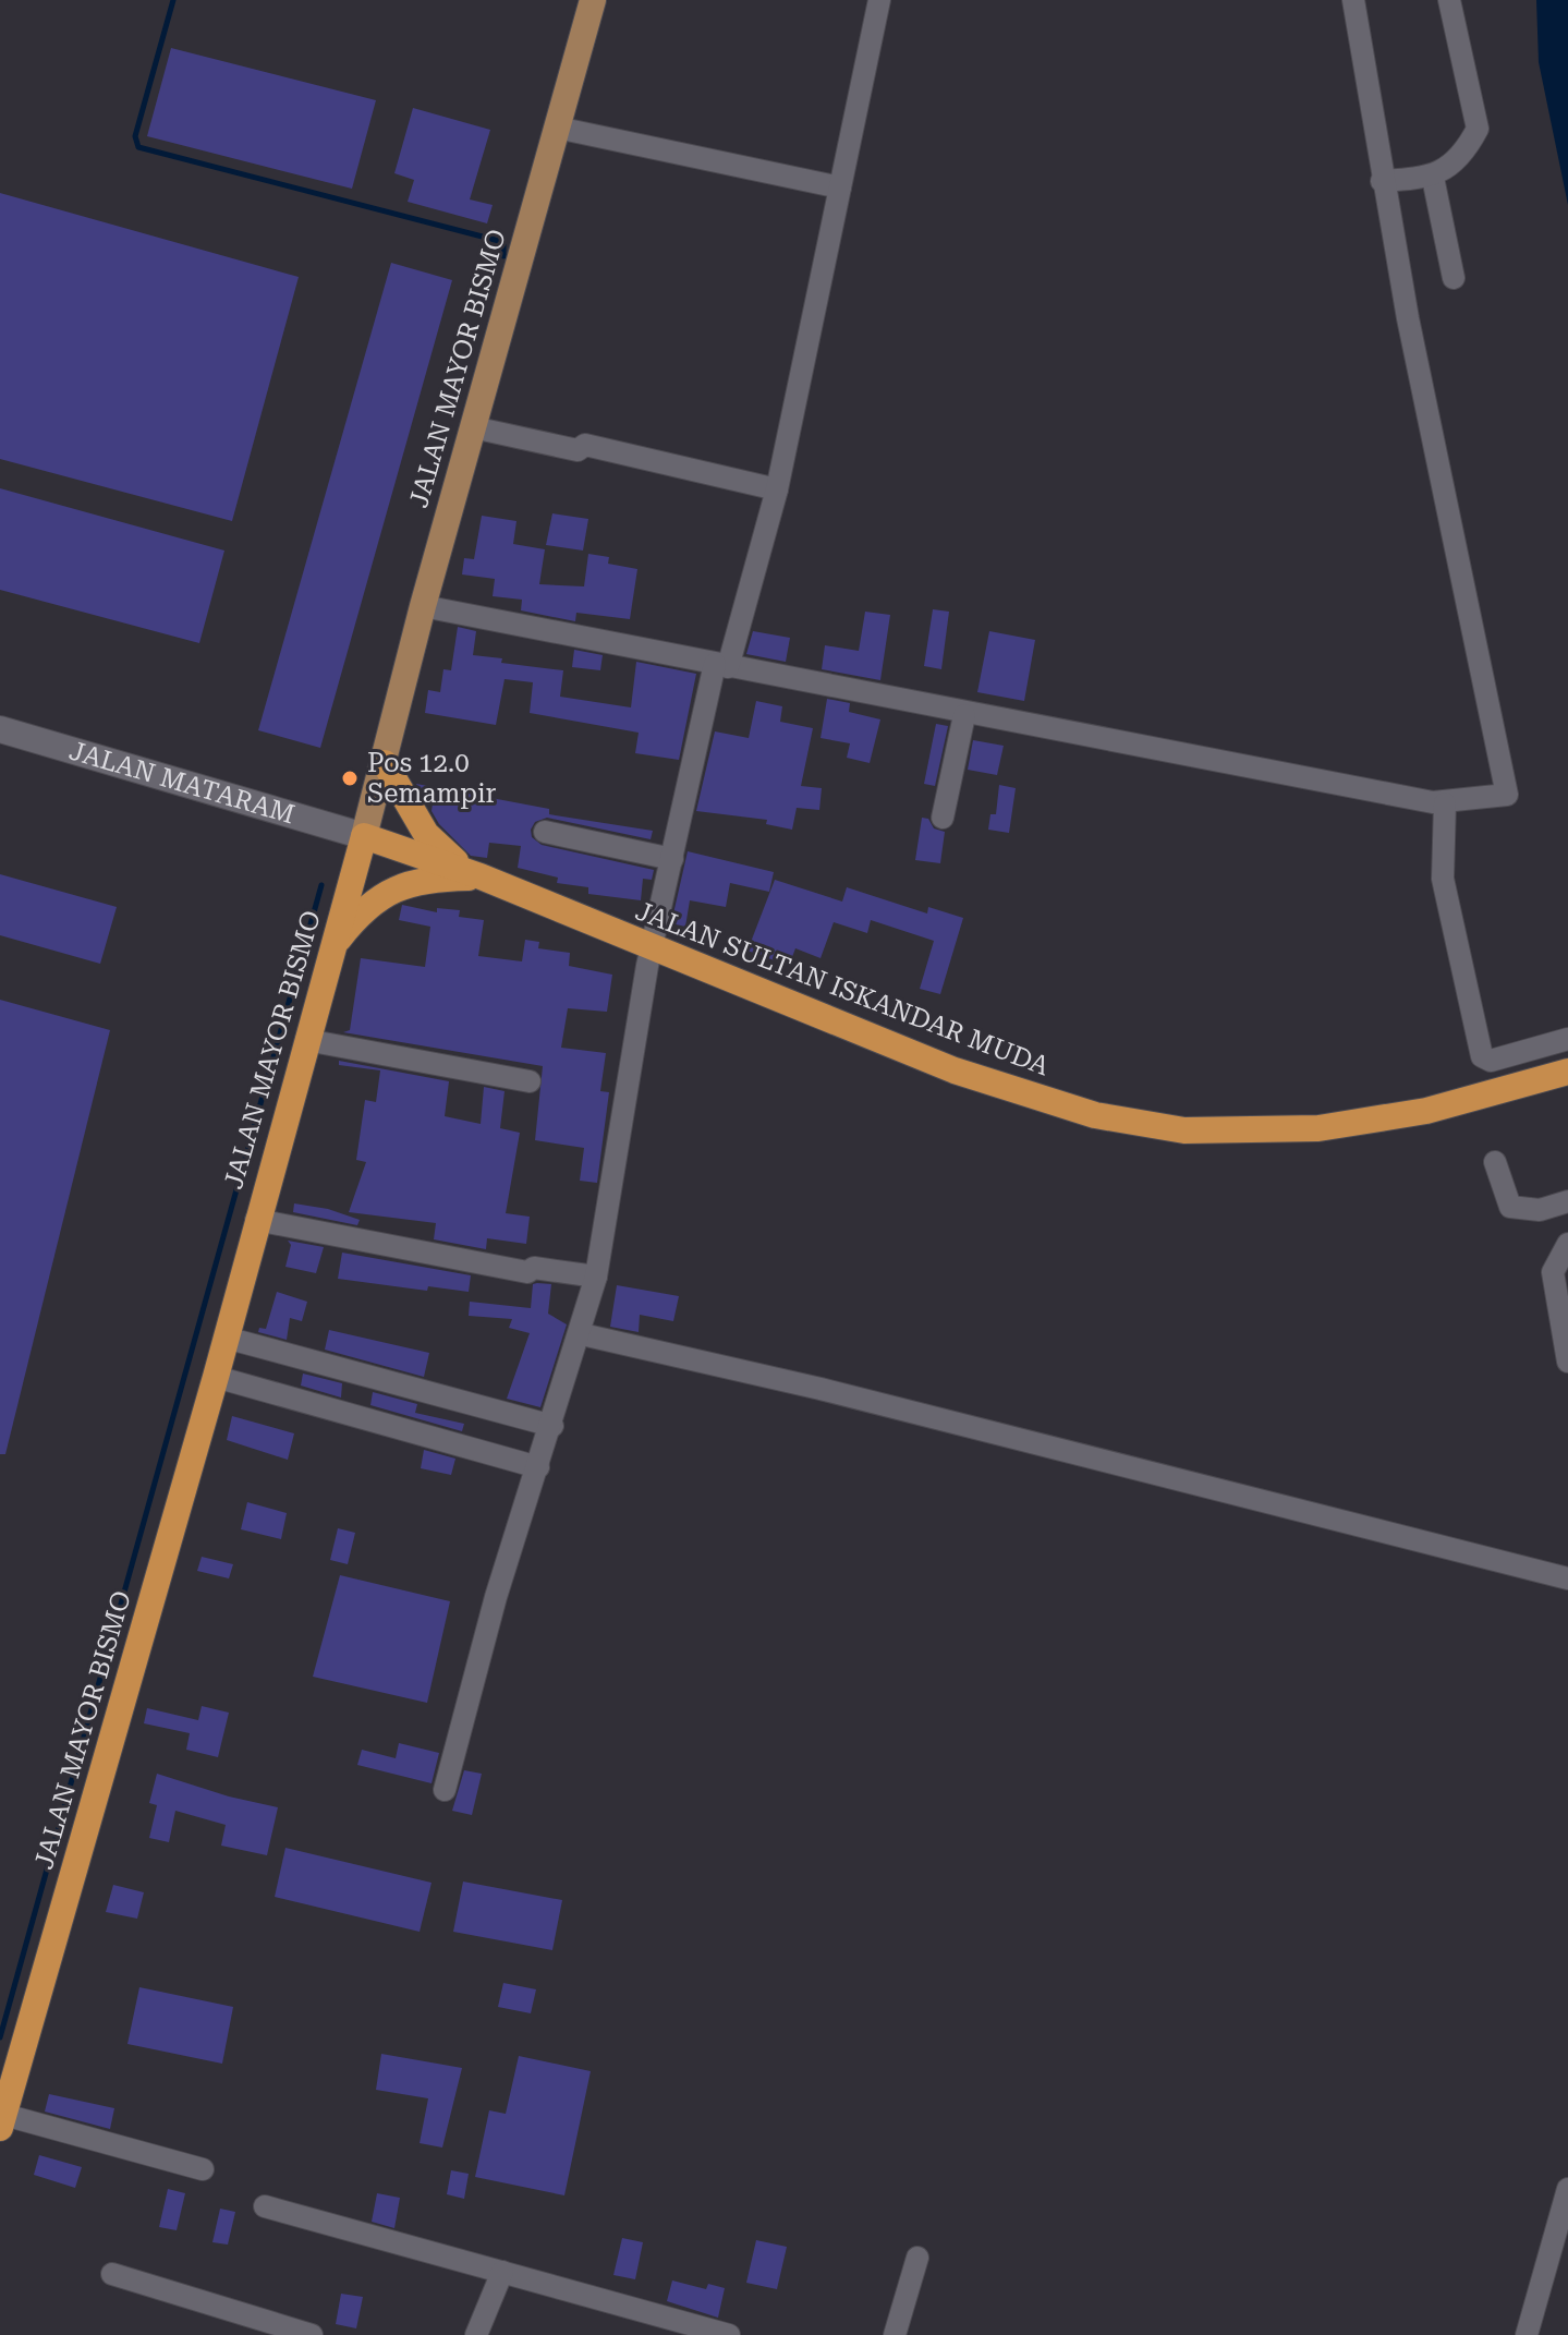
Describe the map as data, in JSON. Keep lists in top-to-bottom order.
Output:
{
  "streets": {
    "highway": ["JALAN MAYOR BISMO", "JALAN SULTAN ISKANDAR MUDA"],
    "main road": ["JALAN MATARAM"]
  },
  "crossings": [
    ["JALAN MAYOR BISMO", "JALAN MATARAM"],
    ["JALAN MAYOR BISMO", "JALAN SULTAN ISKANDAR MUDA"],
    ["JALAN MATARAM", "JALAN SULTAN ISKANDAR MUDA"]
  ],
  "places": ["Pos 12.0 Semampir"]
}
